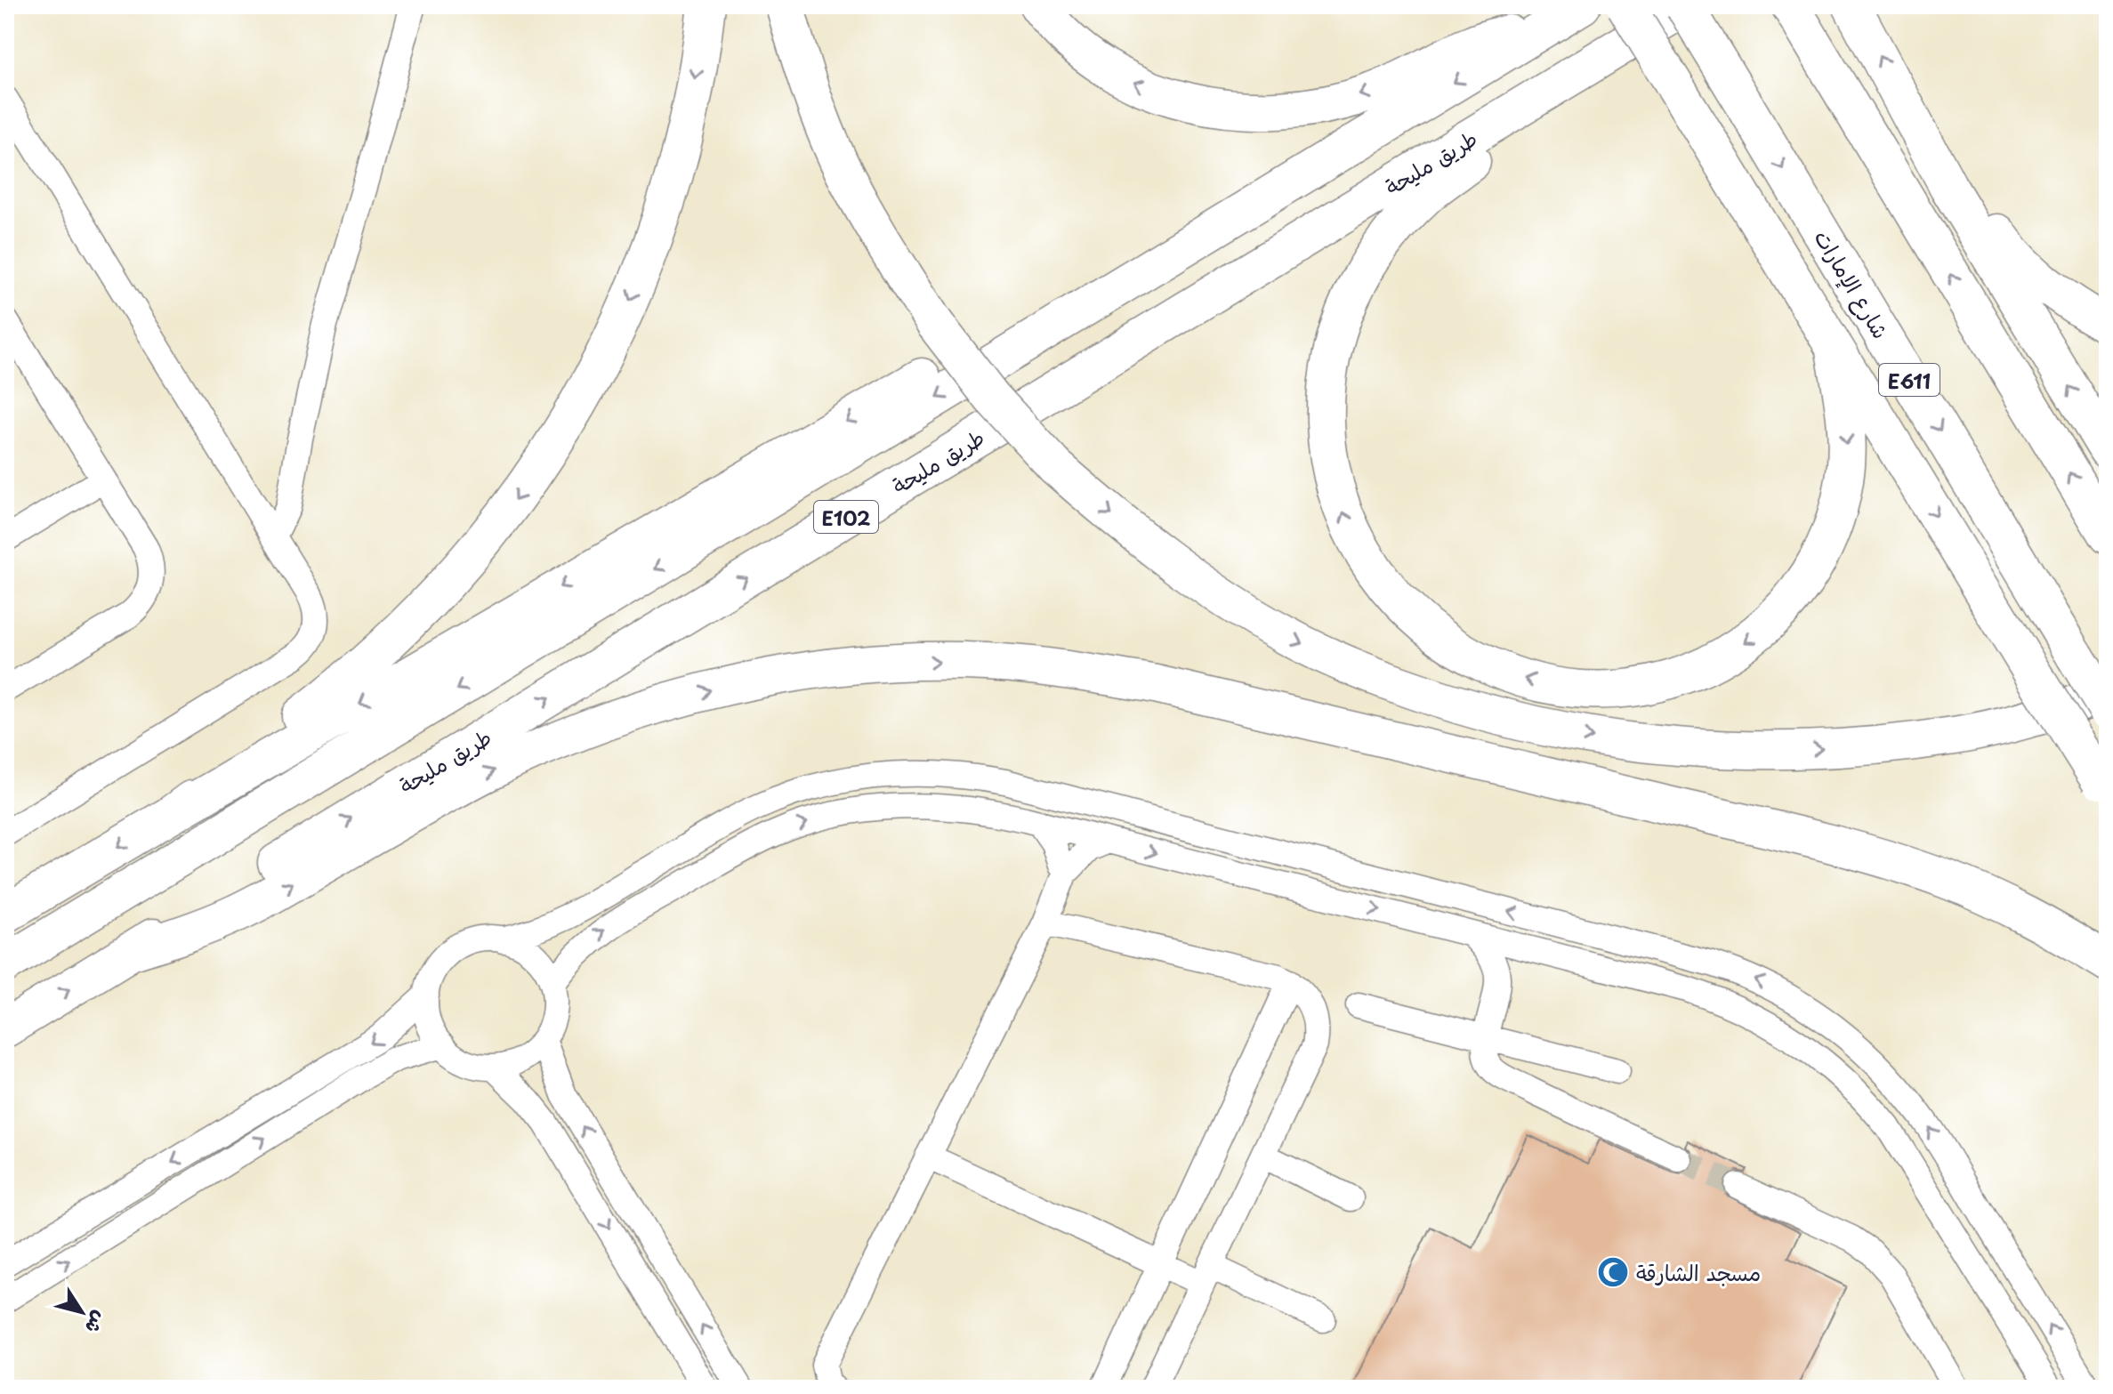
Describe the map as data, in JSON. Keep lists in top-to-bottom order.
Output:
{
  "streets": {
    "highway": [
      "طريق مليحة",
      "شارع الإمارات",
      "E611",
      "E102"
    ]
  },
  "crossings": [
    ["طريق مليحة", "شارع الإمارات"]
  ],
  "places": {
    "mosque": ["مسجد الشارقة"]
  },
  "north": "bottom right"
}
